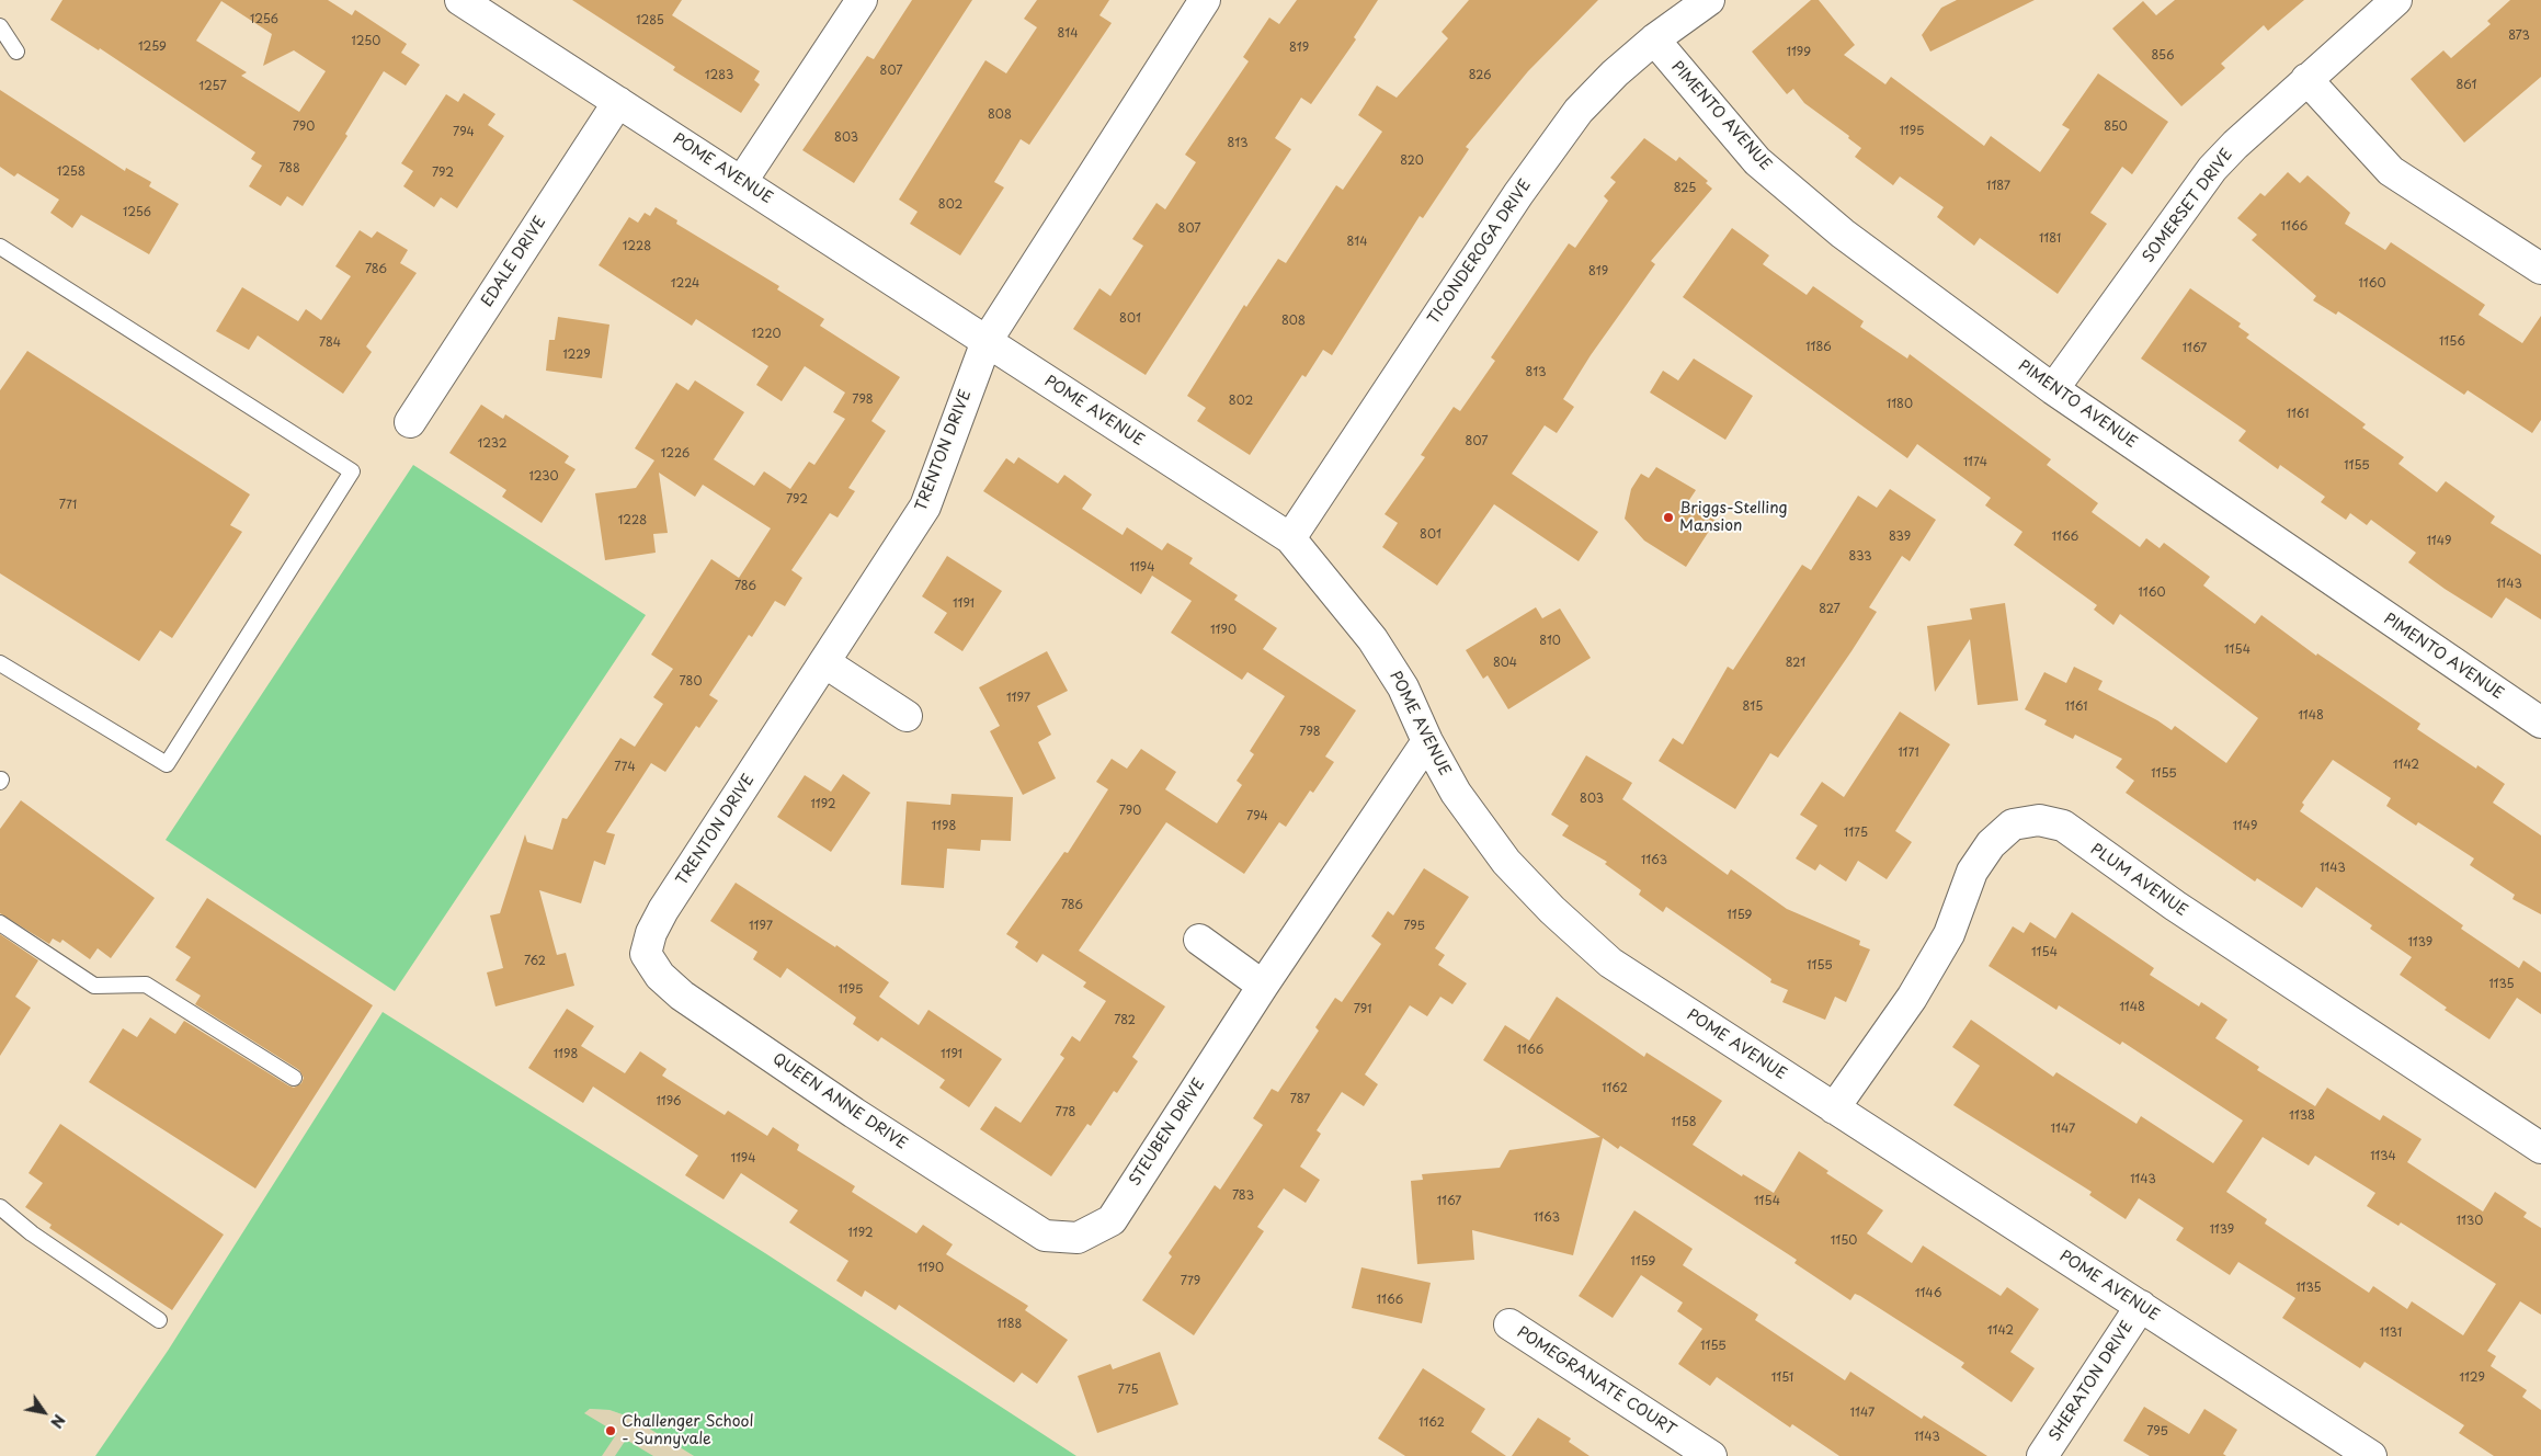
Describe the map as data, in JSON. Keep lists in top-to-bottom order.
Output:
{
  "streets": {
    "street": [
      "PIMENTO AVENUE",
      "POME AVENUE",
      "SOMERSET DRIVE",
      "TICONDEROGA DRIVE",
      "EDALE DRIVE",
      "TRENTON DRIVE",
      "PLUM AVENUE",
      "QUEEN ANNE DRIVE",
      "STEUBEN DRIVE",
      "POMEGRANATE COURT",
      "SHERATON DRIVE"
    ]
  },
  "crossings": [
    ["PIMENTO AVENUE", "SOMERSET DRIVE"],
    ["PIMENTO AVENUE", "TICONDEROGA DRIVE"],
    ["POME AVENUE", "TICONDEROGA DRIVE"],
    ["POME AVENUE", "EDALE DRIVE"],
    ["POME AVENUE", "TRENTON DRIVE"],
    ["POME AVENUE", "PLUM AVENUE"],
    ["POME AVENUE", "STEUBEN DRIVE"],
    ["POME AVENUE", "SHERATON DRIVE"],
    ["TRENTON DRIVE", "QUEEN ANNE DRIVE"],
    ["QUEEN ANNE DRIVE", "STEUBEN DRIVE"]
  ],
  "places": ["Briggs-Stelling Mansion", "Challenger School - Sunnyvale"],
  "house_numbers": [
    "1256",
    "1285",
    "814",
    "873",
    "1250",
    "1259",
    "819",
    "1199",
    "856",
    "807",
    "1283",
    "826",
    "861",
    "1257",
    "808",
    "790",
    "850",
    "1195",
    "794",
    "803",
    "813",
    "820",
    "788",
    "1258",
    "792",
    "1187",
    "825",
    "802",
    "1256",
    "1166",
    "807",
    "1181",
    "814",
    "1228",
    "786",
    "819",
    "1224",
    "1160",
    "801",
    "808",
    "1220",
    "1156",
    "784",
    "1186",
    "1167",
    "1229",
    "813",
    "798",
    "802",
    "1180",
    "1161",
    "807",
    "1232",
    "1226",
    "1174",
    "1155",
    "1230",
    "792",
    "771",
    "1228",
    "801",
    "839",
    "1166",
    "1149",
    "833",
    "1194",
    "1143",
    "786",
    "1160",
    "1191",
    "827",
    "1190",
    "810",
    "1154",
    "804",
    "821",
    "780",
    "1197",
    "815",
    "1161",
    "1148",
    "798",
    "1171",
    "1142",
    "774",
    "1155",
    "803",
    "1192",
    "790",
    "794",
    "1198",
    "1149",
    "1175",
    "1163",
    "1143",
    "786",
    "1159",
    "1197",
    "795",
    "1139",
    "1154",
    "762",
    "1155",
    "1135",
    "1195",
    "1148",
    "791",
    "782",
    "1166",
    "1198",
    "1191",
    "1162",
    "787",
    "1196",
    "778",
    "1138",
    "1158",
    "1147",
    "1134",
    "1194",
    "1143",
    "783",
    "1167",
    "1154",
    "1163",
    "1130",
    "1139",
    "1192",
    "1150",
    "1159",
    "1190",
    "779",
    "1135",
    "1146",
    "1166",
    "1188",
    "1142",
    "1131",
    "1155",
    "1151",
    "1129",
    "775",
    "1147",
    "1162",
    "795",
    "1143"
  ],
  "north": "bottom right"
}
